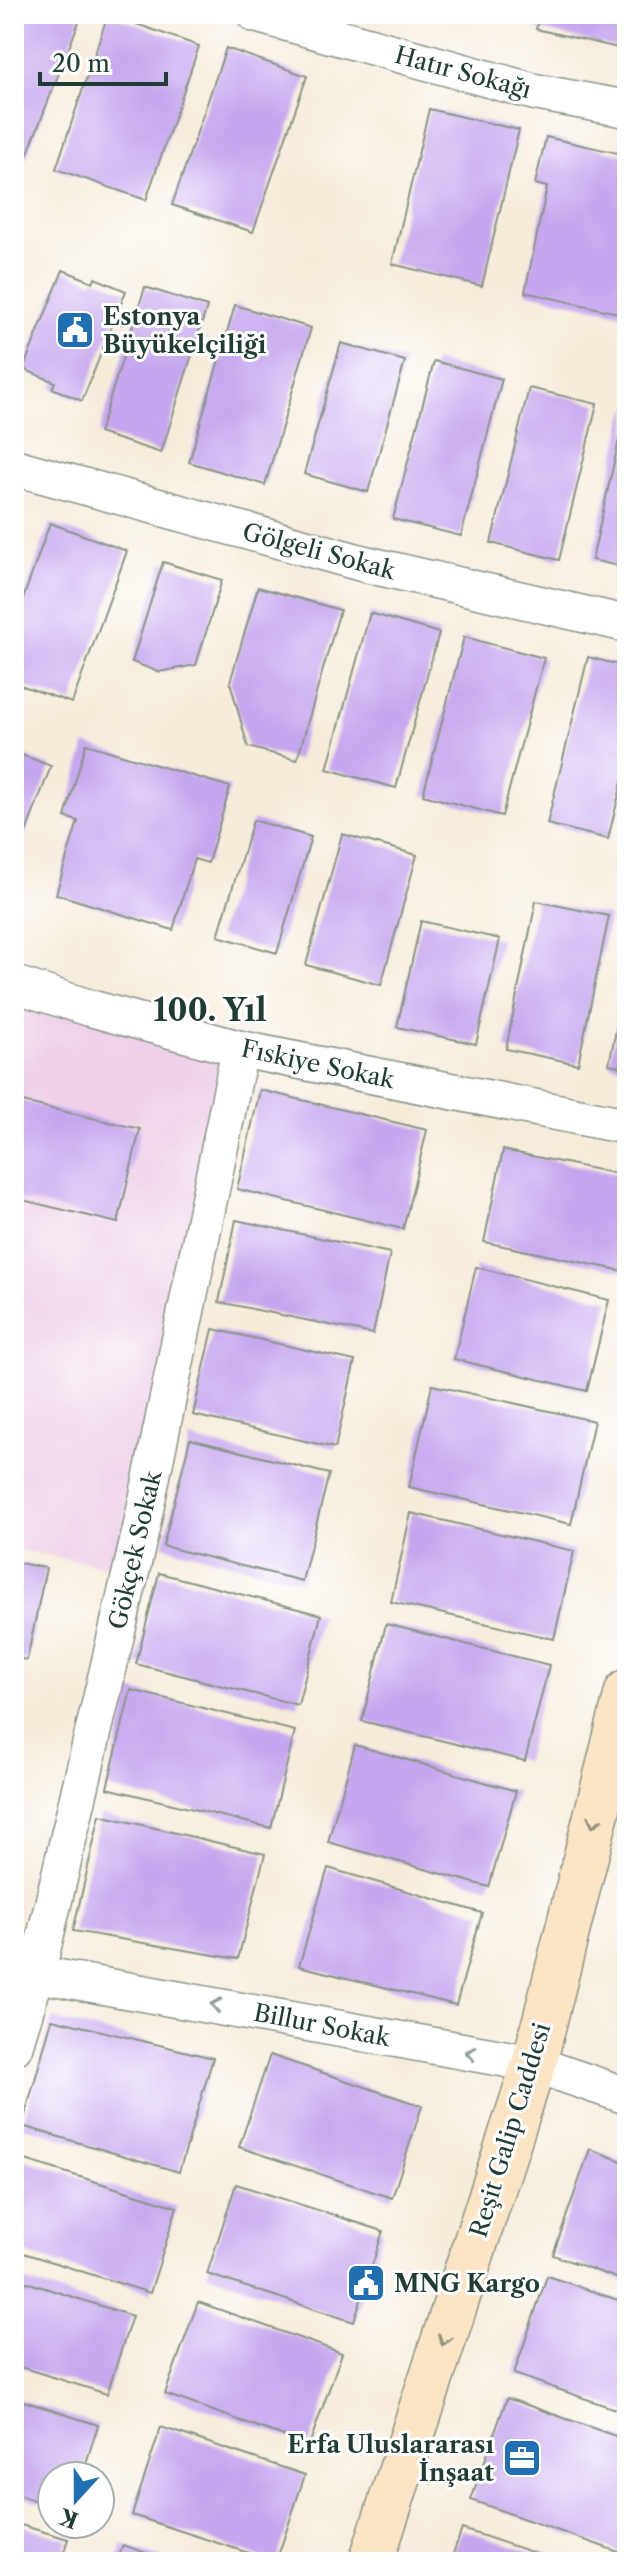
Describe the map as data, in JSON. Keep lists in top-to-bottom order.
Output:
{
  "streets": {
    "main road": ["Reşit Galip Caddesi"],
    "street": [
      "Hatır Sokağı",
      "Gölgeli Sokak",
      "Fıskiye Sokak",
      "Gökçek Sokak",
      "Billur Sokak"
    ]
  },
  "crossings": [
    ["Fıskiye Sokak", "Gökçek Sokak"],
    ["Gökçek Sokak", "Billur Sokak"],
    ["Billur Sokak", "Reşit Galip Caddesi"]
  ],
  "one_way": ["Billur Sokak", "Reşit Galip Caddesi"],
  "districts": ["100. Yıl"],
  "places": {
    "public building": ["Estonya Büyükelçiliği", "MNG Kargo"],
    "office": ["Erfa Uluslararası İnşaat"]
  },
  "scale_bar": "20 m",
  "north": "bottom"
}
